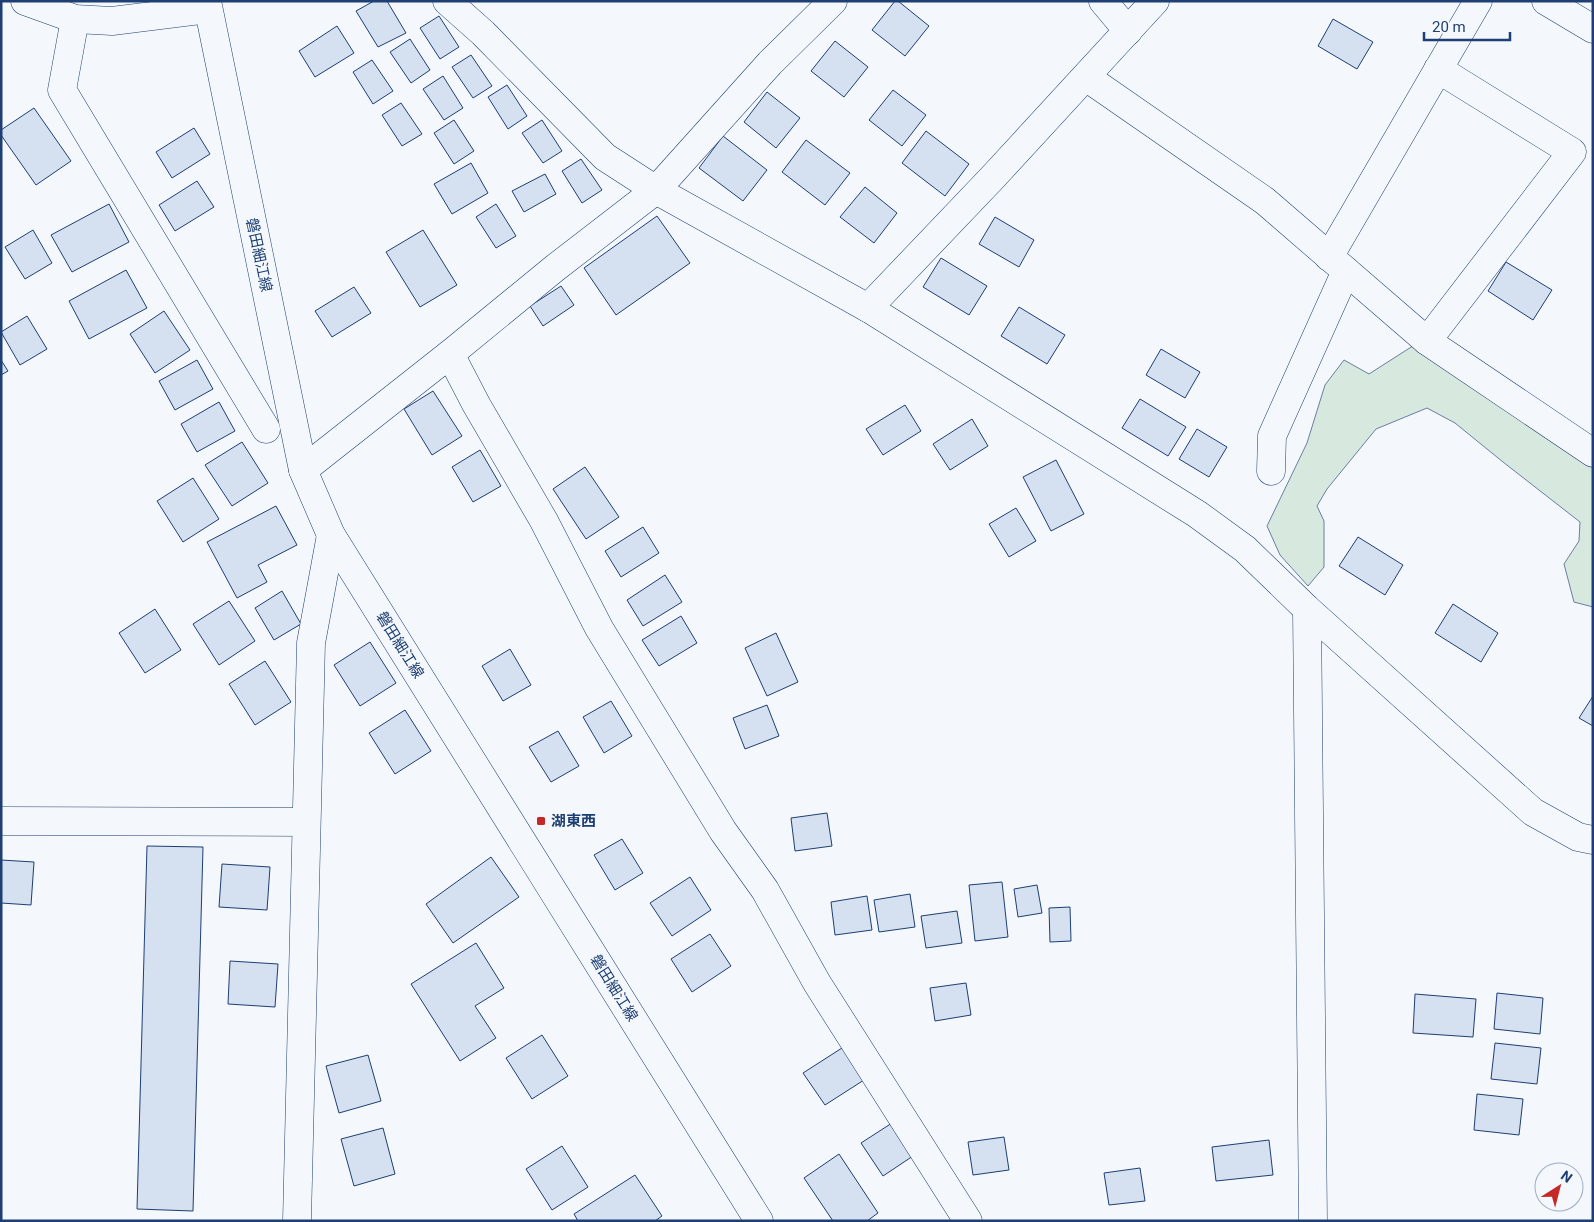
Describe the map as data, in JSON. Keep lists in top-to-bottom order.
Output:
{
  "streets": {
    "street": ["磐田細江線"]
  },
  "places": {
    "transit": ["湖東西"]
  },
  "scale_bar": "20 m",
  "north": "top right"
}
